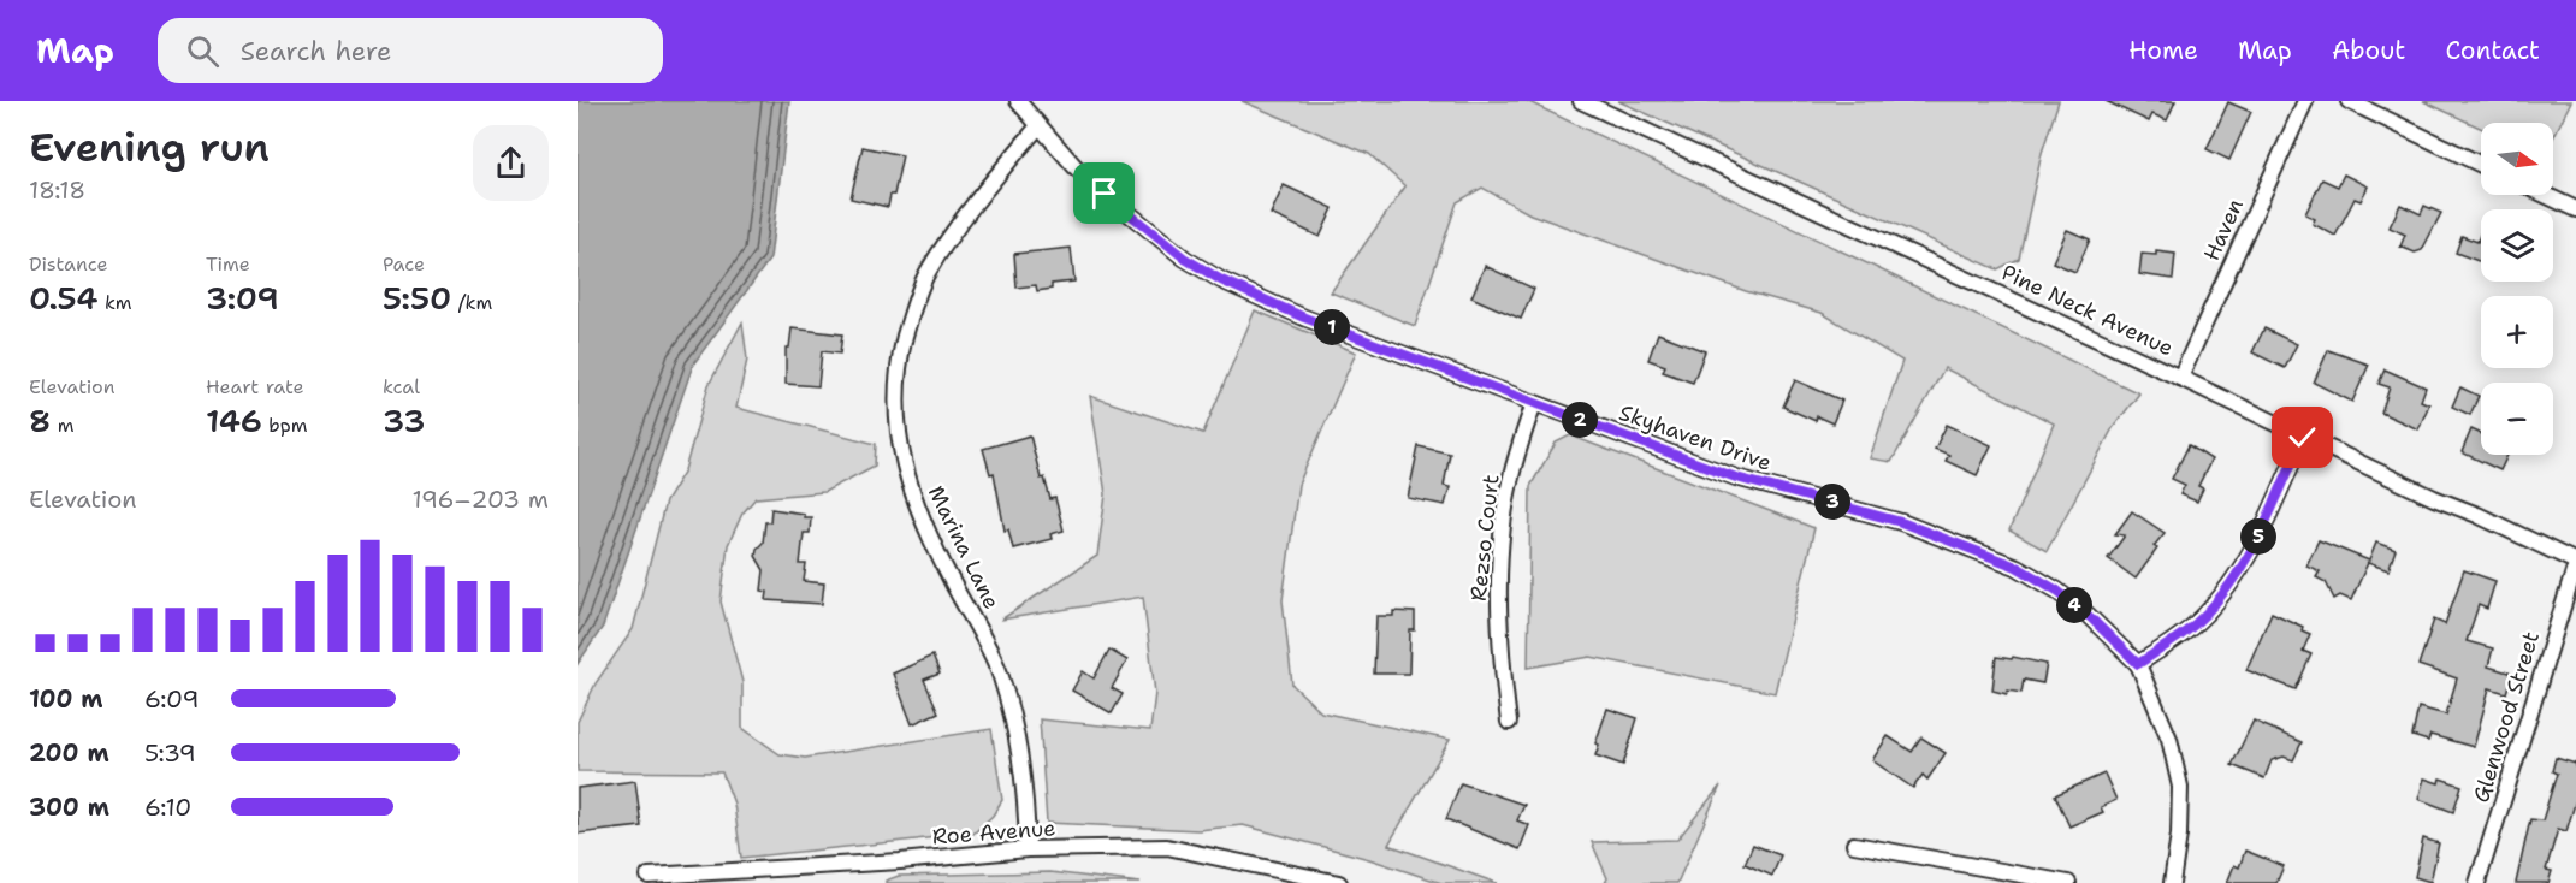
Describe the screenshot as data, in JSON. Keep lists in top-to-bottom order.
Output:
{
  "streets": {
    "street": [
      "Haven",
      "Pine Neck Avenue",
      "Skyhaven Drive",
      "Rezso Court",
      "Marina Lane",
      "Glenwood Street",
      "Roe Avenue"
    ]
  },
  "crossings": [
    ["Haven", "Pine Neck Avenue"],
    ["Pine Neck Avenue", "Glenwood Street"],
    ["Skyhaven Drive", "Rezso Court"],
    ["Skyhaven Drive", "Marina Lane"],
    ["Marina Lane", "Roe Avenue"]
  ],
  "north": "right",
  "page": {
    "header": "Map",
    "search": "Search here",
    "nav": [
      "Home",
      "Map",
      "About",
      "Contact"
    ],
    "heading": ["Evening run", "18:18"],
    "map_buttons": ["+", "−"],
    "stats": [
      ["Distance", "0.54 km"],
      ["Time", "3:09"],
      ["Pace", "5:50 /km"],
      ["Elevation", "8 m"],
      ["Heart rate", "146 bpm"],
      ["kcal", "33"]
    ],
    "pins": [
      "1",
      "2",
      "3",
      "5",
      "4"
    ],
    "chart": ["Elevation", "196–203 m"],
    "list": [
      {
        "name": "100 m",
        "note": "6:09"
      },
      {
        "name": "200 m",
        "note": "5:39"
      },
      {
        "name": "300 m",
        "note": "6:10"
      }
    ]
  }
}
